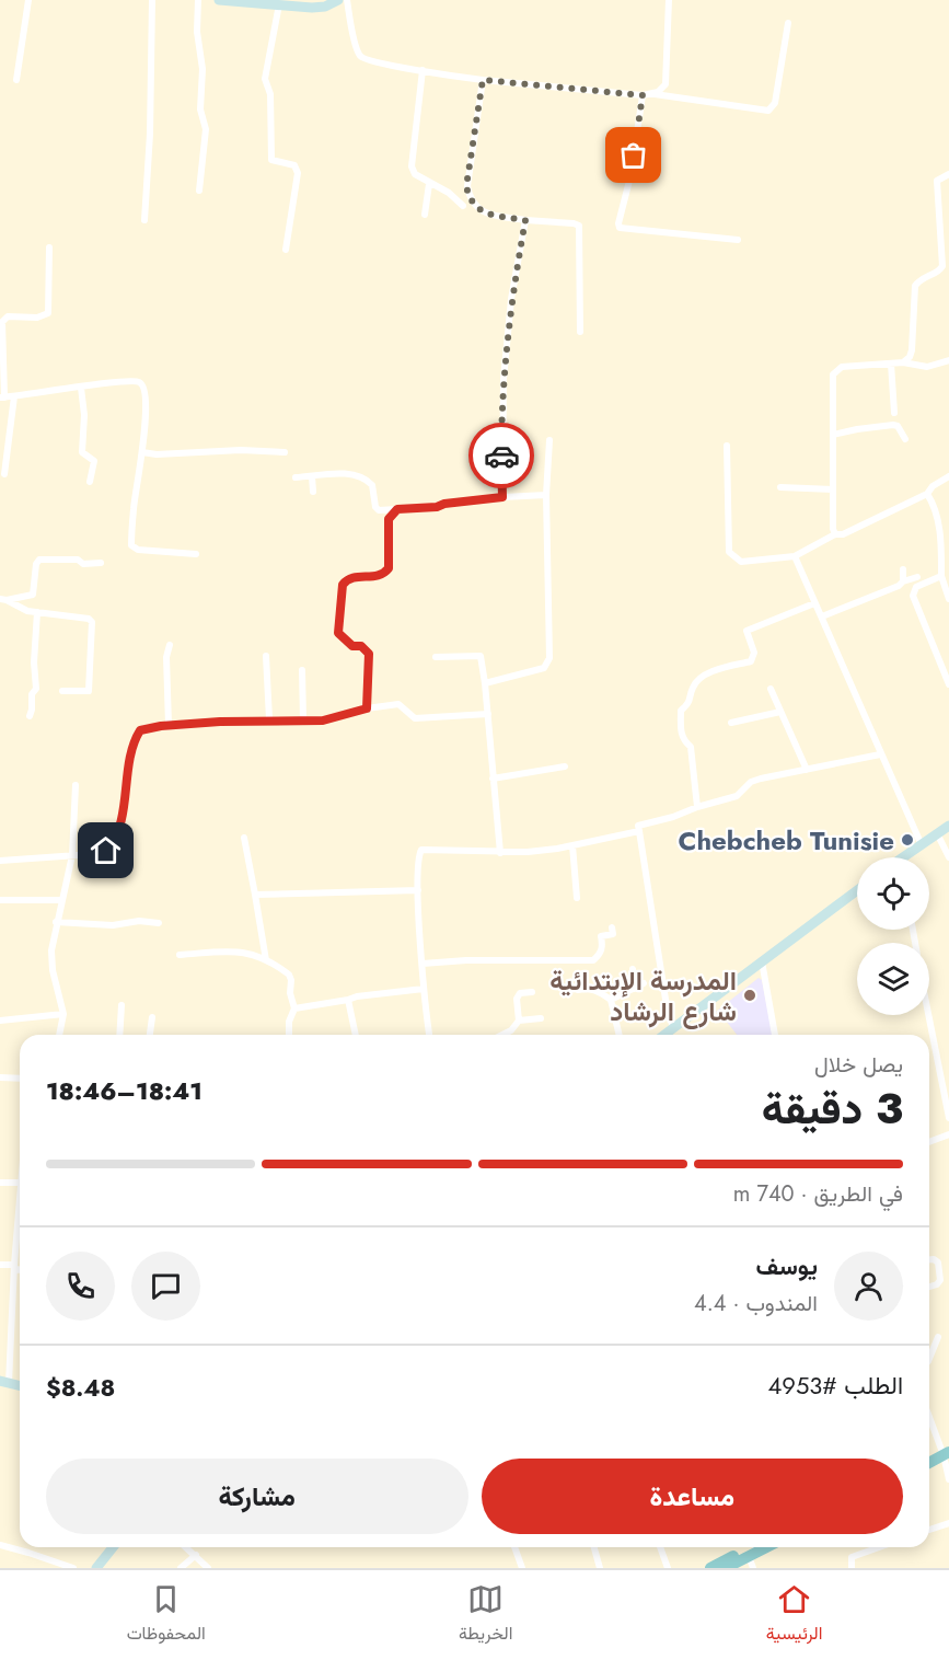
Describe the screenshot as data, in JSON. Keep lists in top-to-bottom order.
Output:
{
  "places": ["Chebcheb Tunisie", "المدرسة الإبتدائية شارع الرشاد"],
  "page": {
    "heading": ["3 دقيقة", "يصل خلال", "18:41–18:46"],
    "panel": [
      "يوسف",
      "المندوب · 4.4",
      "الطلب #4953",
      "$8.48"
    ],
    "bar": "في الطريق · 740 m",
    "buttons": ["مساعدة", "مشاركة"],
    "tabs": ["الرئيسية", "الخريطة", "المحفوظات"]
  }
}
